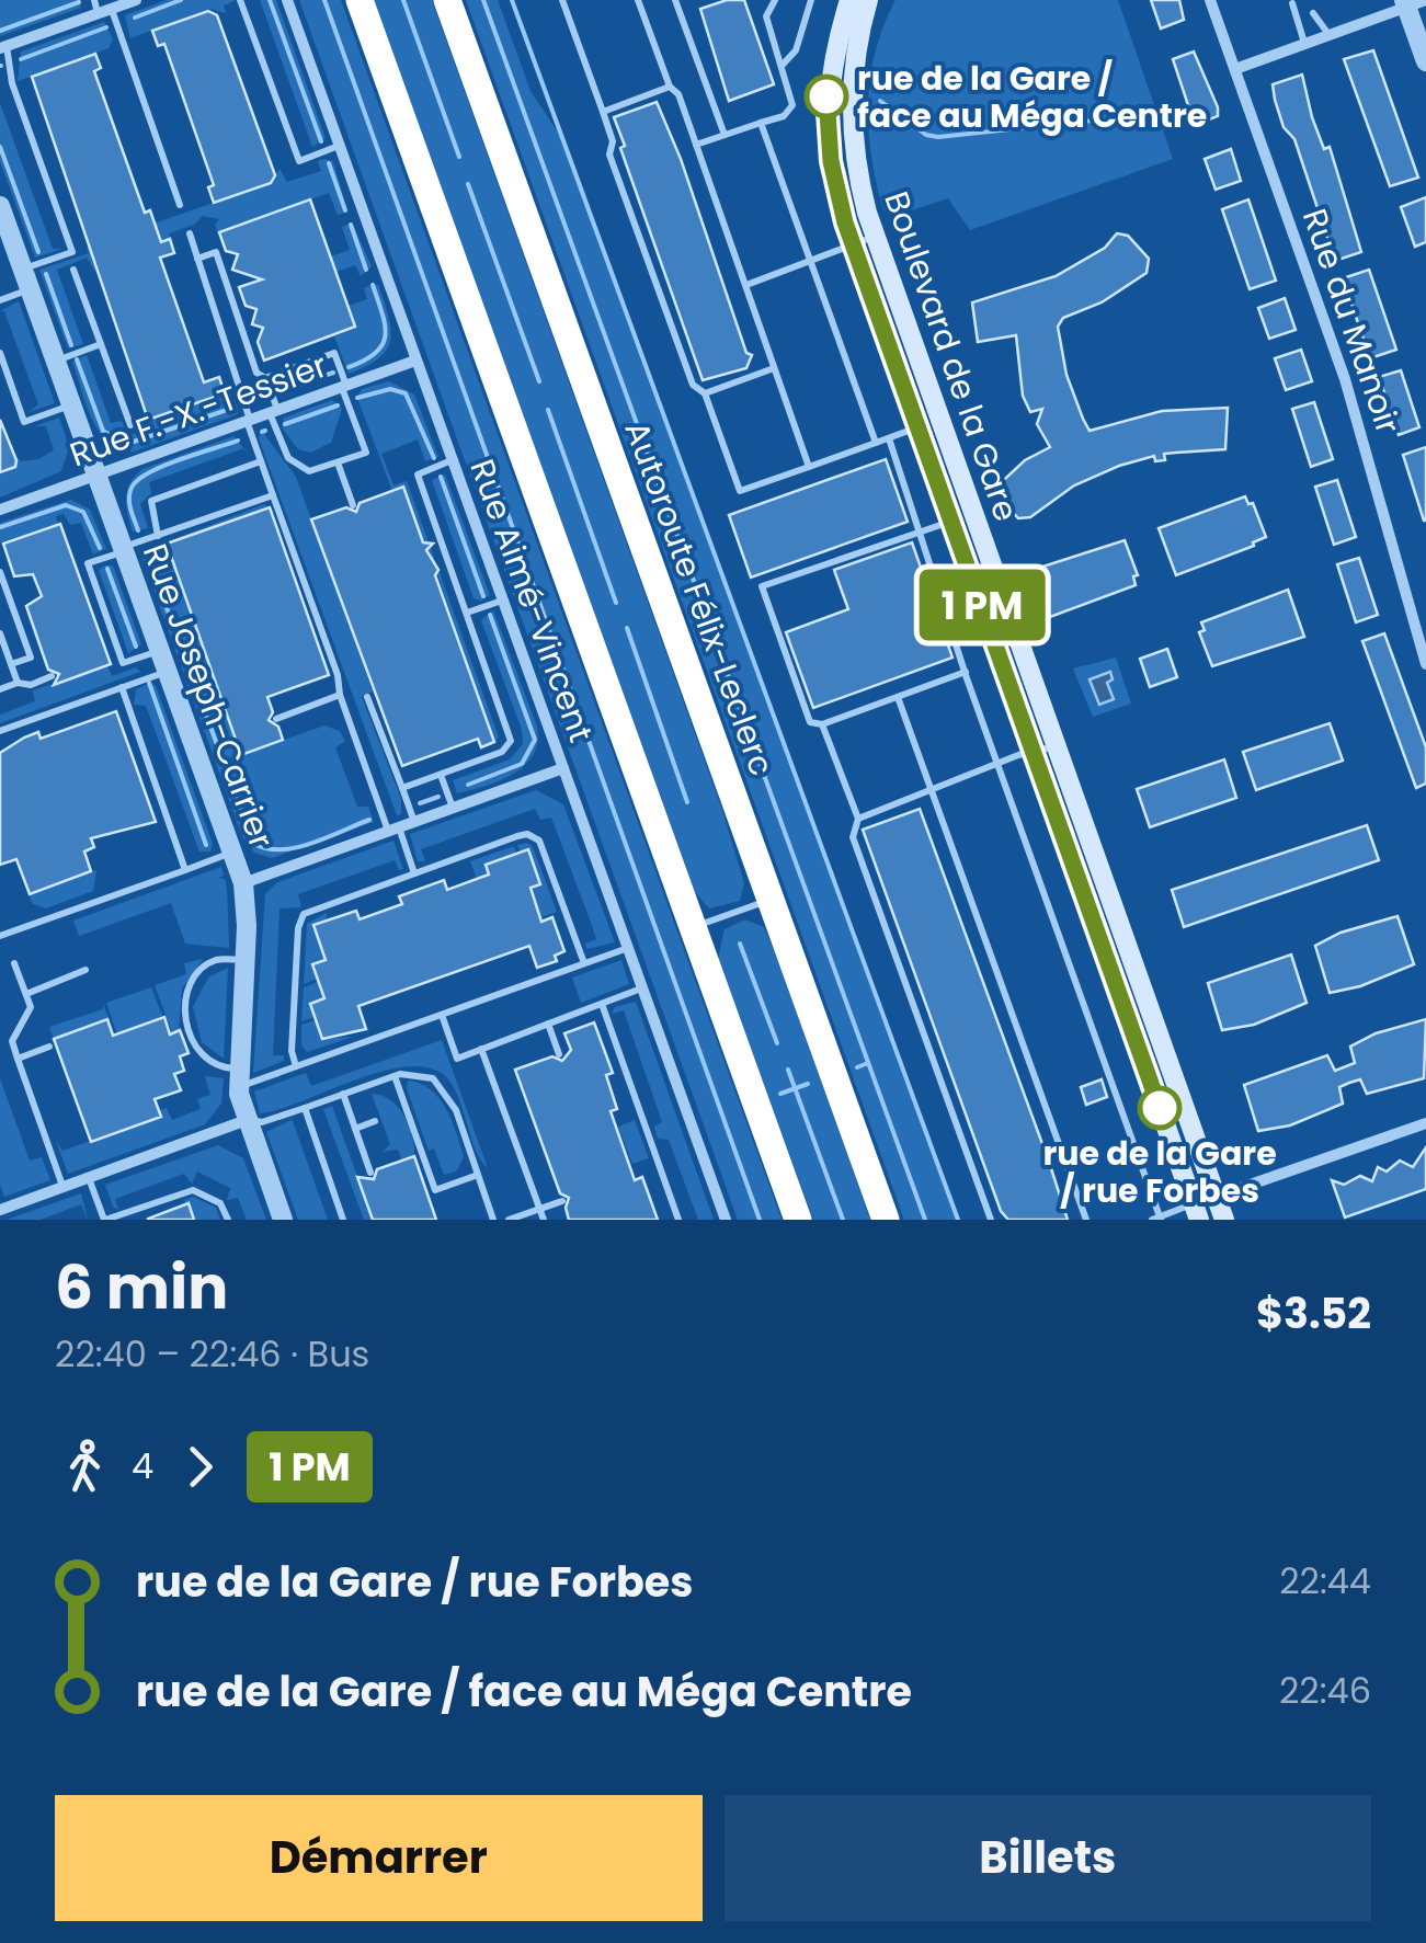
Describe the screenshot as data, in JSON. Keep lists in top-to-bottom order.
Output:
{
  "streets": {
    "highway": ["Autoroute Félix-Leclerc"],
    "main road": ["Boulevard de la Gare"],
    "street": [
      "Rue du Manoir",
      "Rue F.-X.-Tessier",
      "Rue Aimé-Vincent",
      "Rue Joseph-Carrier"
    ]
  },
  "crossings": [
    ["Rue F.-X.-Tessier", "Rue Aimé-Vincent"],
    ["Rue F.-X.-Tessier", "Rue Joseph-Carrier"]
  ],
  "places": ["rue de la Gare / face au Méga Centre", "rue de la Gare / rue Forbes"],
  "page": {
    "on_map": "1 PM",
    "heading": ["6 min", "22:40 – 22:46 · Bus", "$3.52"],
    "legs": ["4", "1 PM"],
    "list": [
      {
        "name": "rue de la Gare / rue Forbes",
        "value": "22:44"
      },
      {
        "name": "rue de la Gare / face au Méga Centre",
        "value": "22:46"
      }
    ],
    "buttons": ["Démarrer", "Billets"]
  }
}
